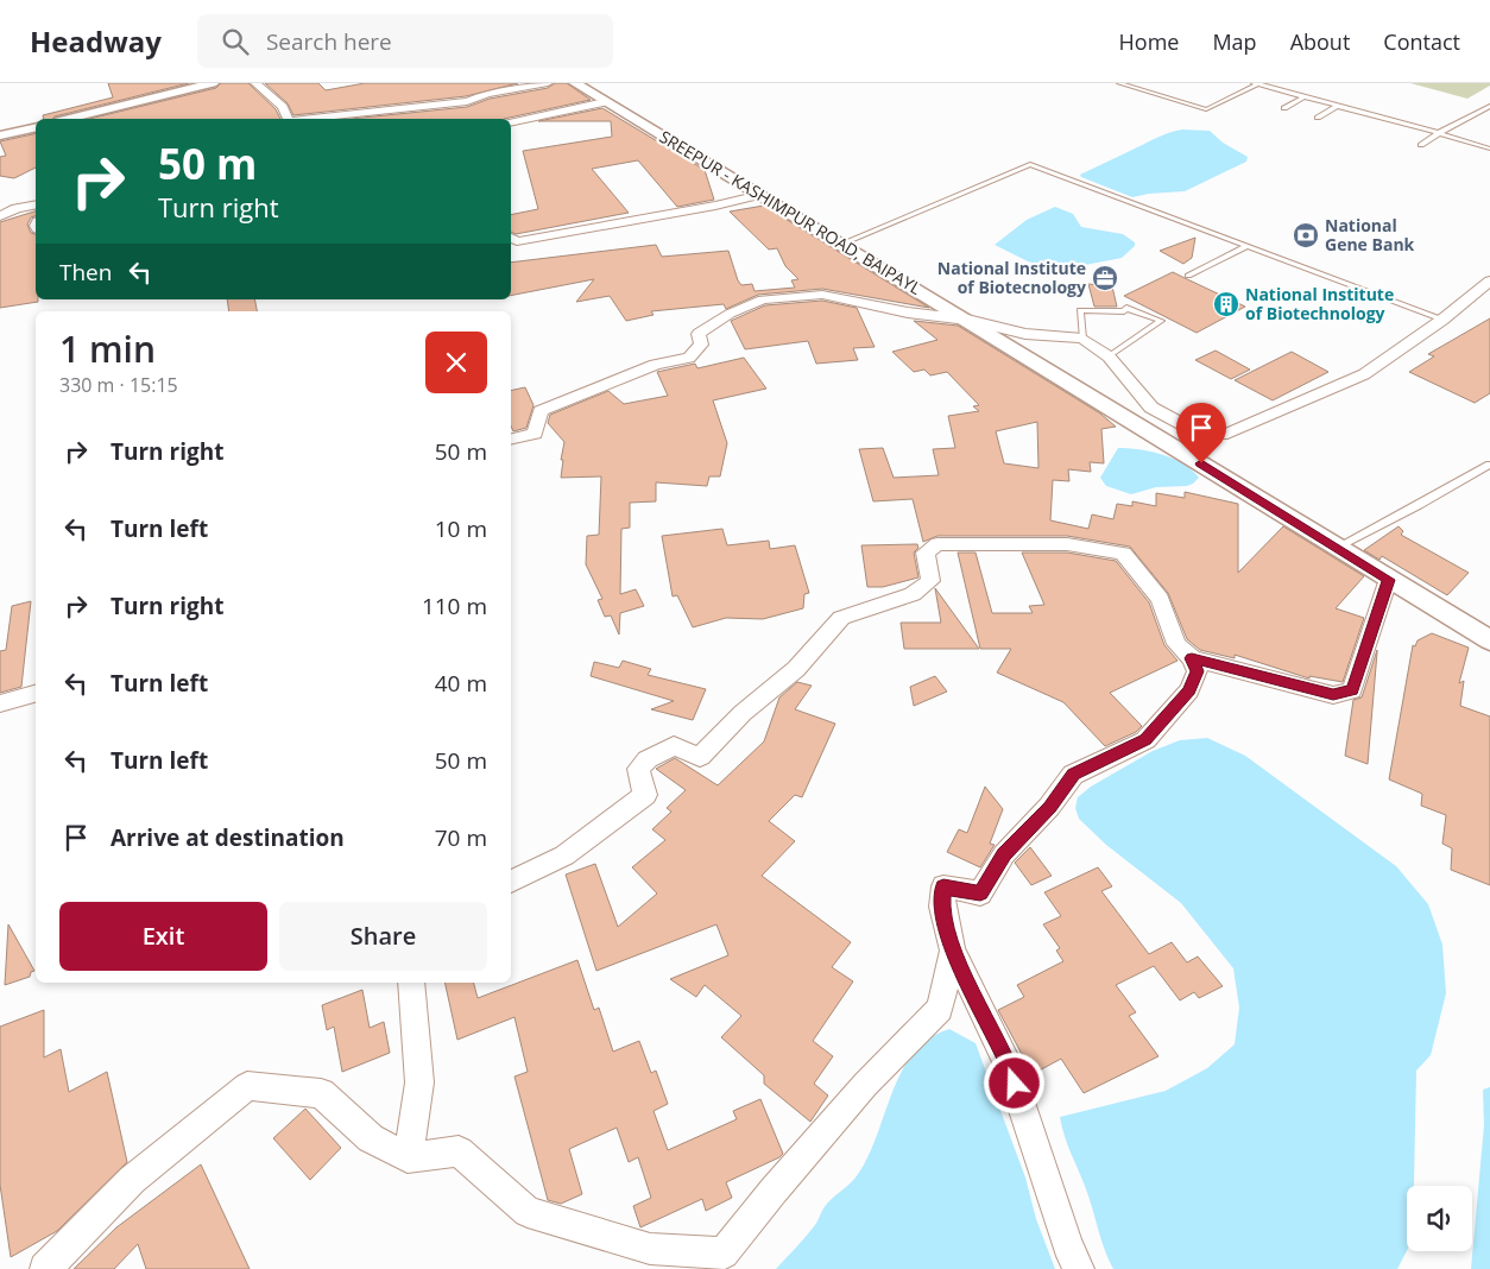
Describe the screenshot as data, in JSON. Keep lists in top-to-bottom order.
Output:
{
  "streets": {
    "street": ["SREEPUR - KASHIMPUR ROAD, BAIPAYL"]
  },
  "places": {
    "bank": ["National Gene Bank"],
    "office": ["National Institute of Biotecnology"],
    "building": ["National Institute of Biotechnology"]
  },
  "page": {
    "header": "Headway",
    "search": "Search here",
    "nav": [
      "Home",
      "Map",
      "About",
      "Contact"
    ],
    "turn": ["50 m", "Turn right"],
    "then": "Then",
    "heading": ["1 min", "330 m · 15:15"],
    "list": [
      {
        "name": "Turn right",
        "value": "50 m"
      },
      {
        "name": "Turn left",
        "value": "10 m"
      },
      {
        "name": "Turn right",
        "value": "110 m"
      },
      {
        "name": "Turn left",
        "value": "40 m"
      },
      {
        "name": "Turn left",
        "value": "50 m"
      },
      {
        "name": "Arrive at destination",
        "value": "70 m"
      }
    ],
    "buttons": ["Exit", "Share"]
  }
}
